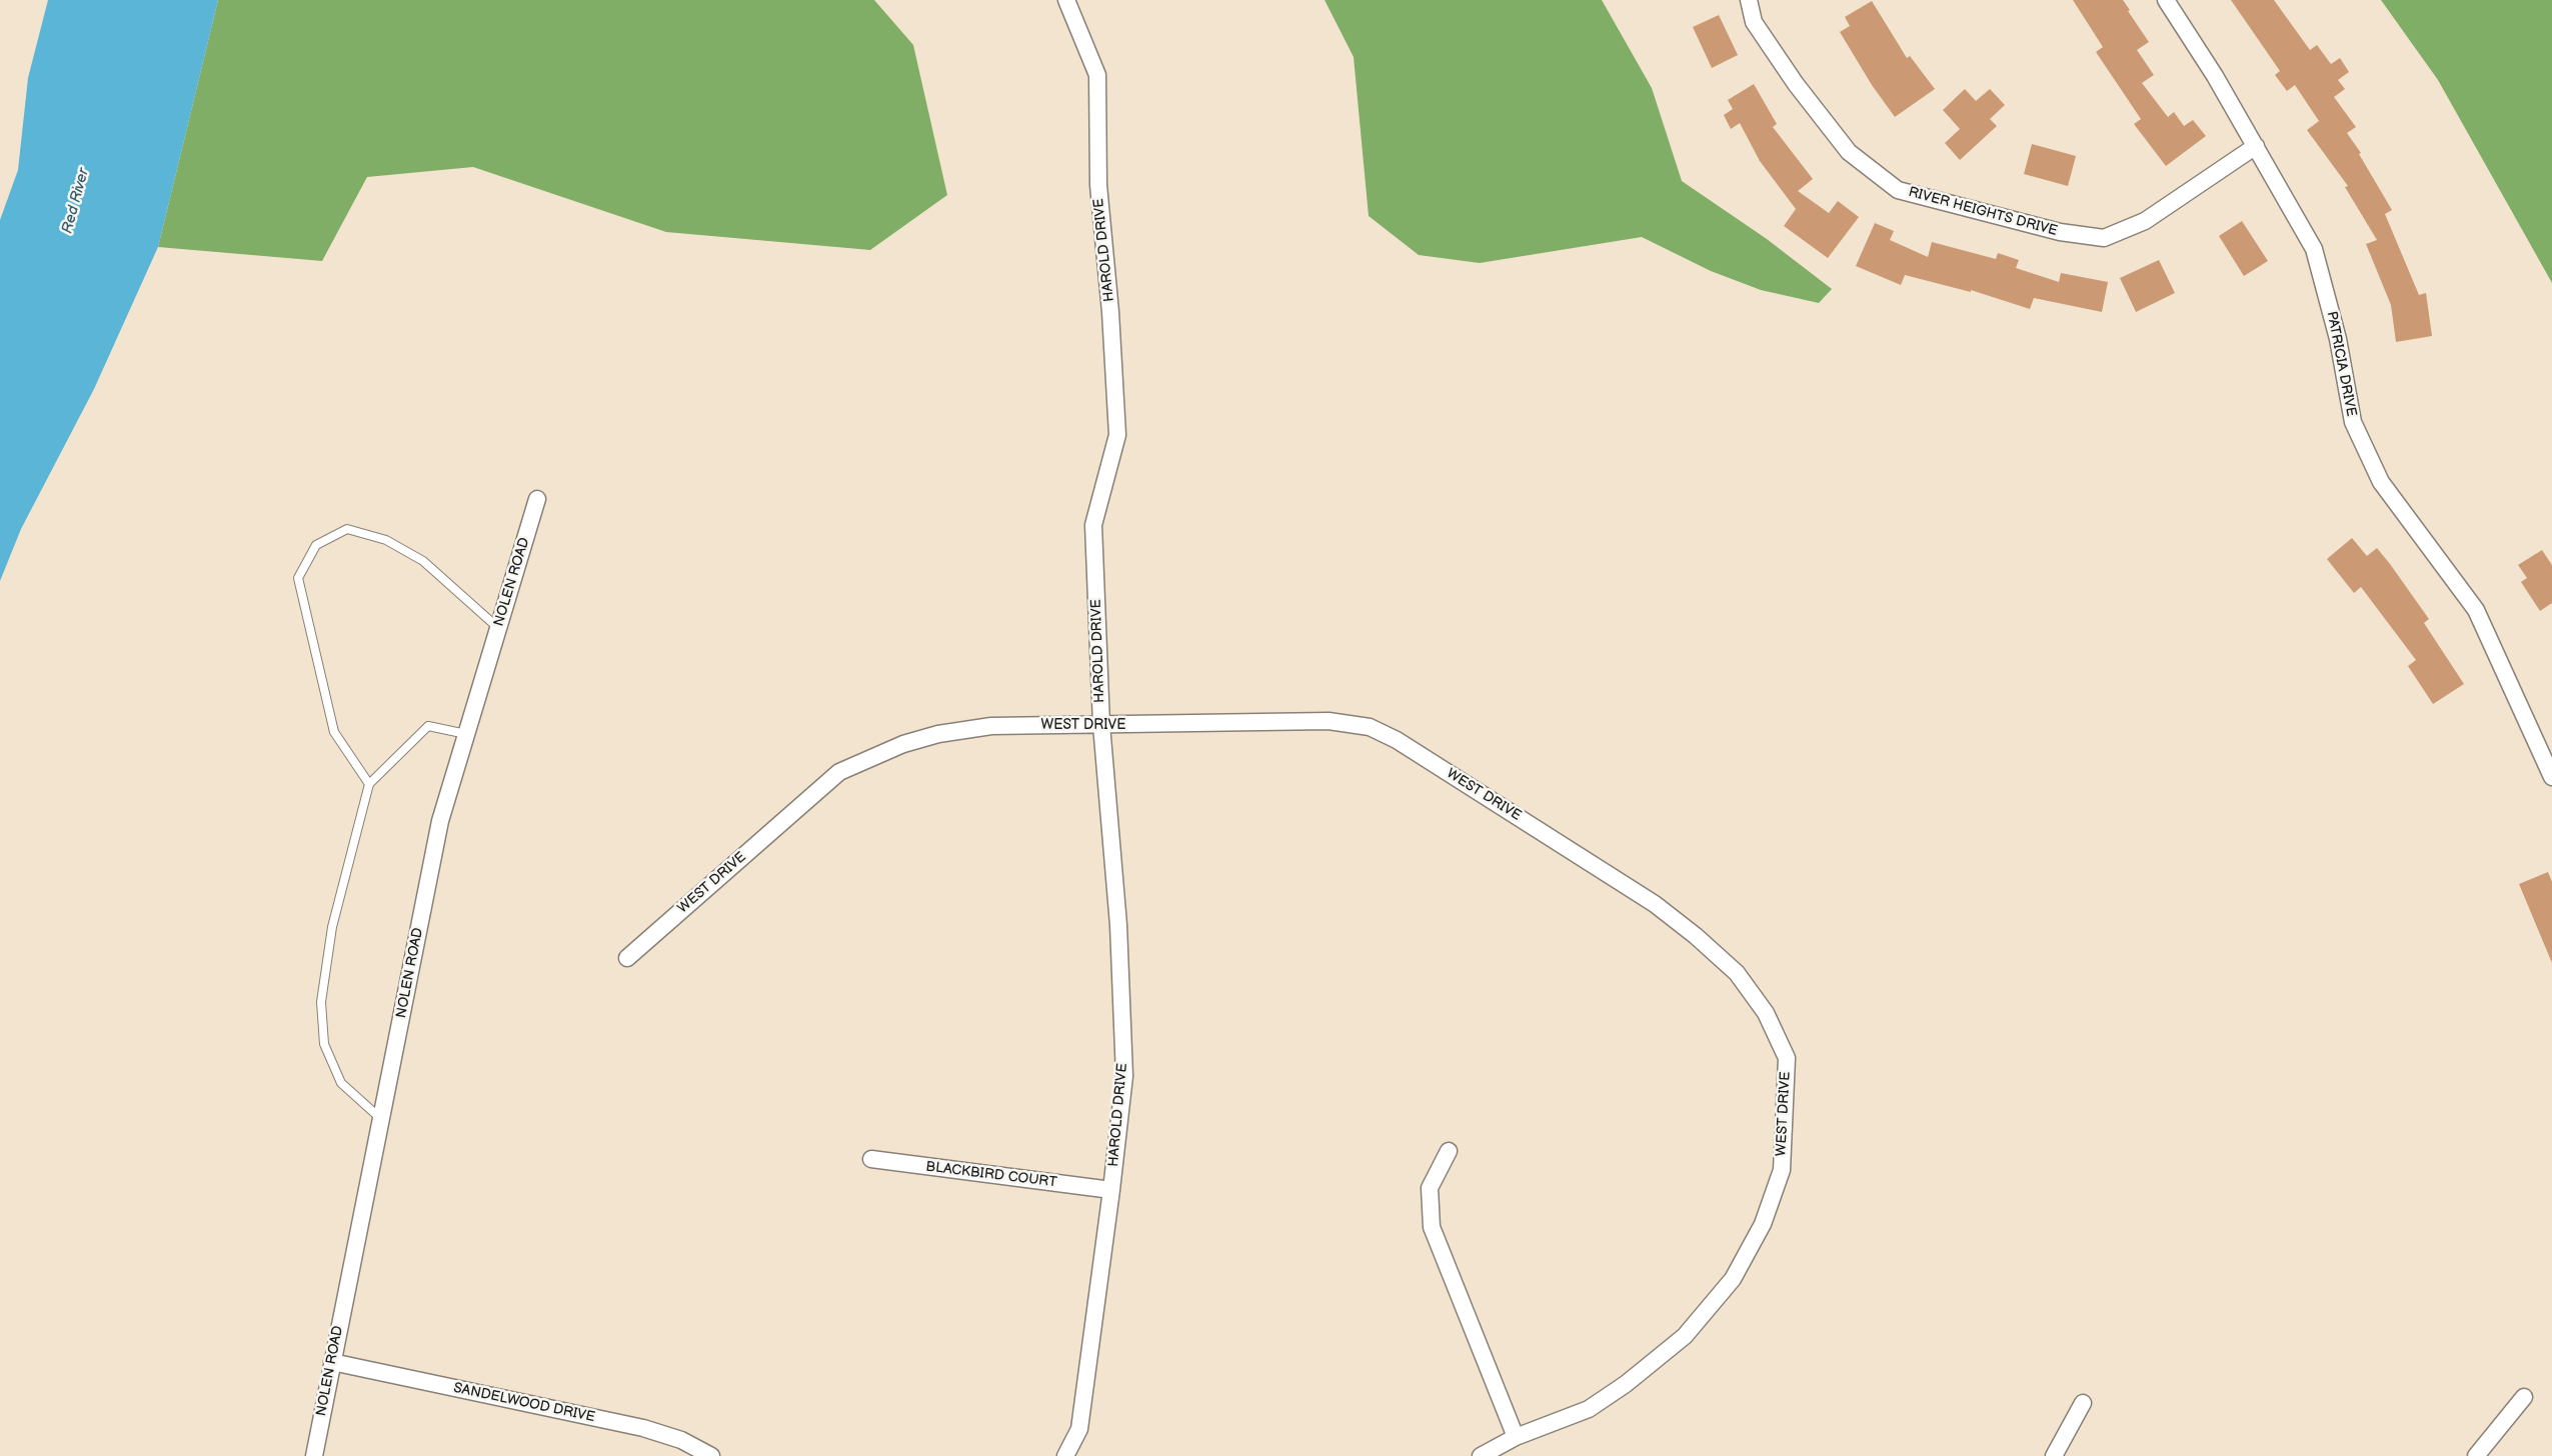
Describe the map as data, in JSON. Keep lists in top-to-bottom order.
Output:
{
  "streets": {
    "street": [
      "RIVER HEIGHTS DRIVE",
      "HAROLD DRIVE",
      "PATRICIA DRIVE",
      "NOLEN ROAD",
      "WEST DRIVE",
      "BLACKBIRD COURT",
      "SANDELWOOD DRIVE"
    ]
  },
  "crossings": [
    ["RIVER HEIGHTS DRIVE", "PATRICIA DRIVE"],
    ["HAROLD DRIVE", "WEST DRIVE"],
    ["HAROLD DRIVE", "BLACKBIRD COURT"],
    ["NOLEN ROAD", "SANDELWOOD DRIVE"]
  ],
  "water": ["Red River"]
}
